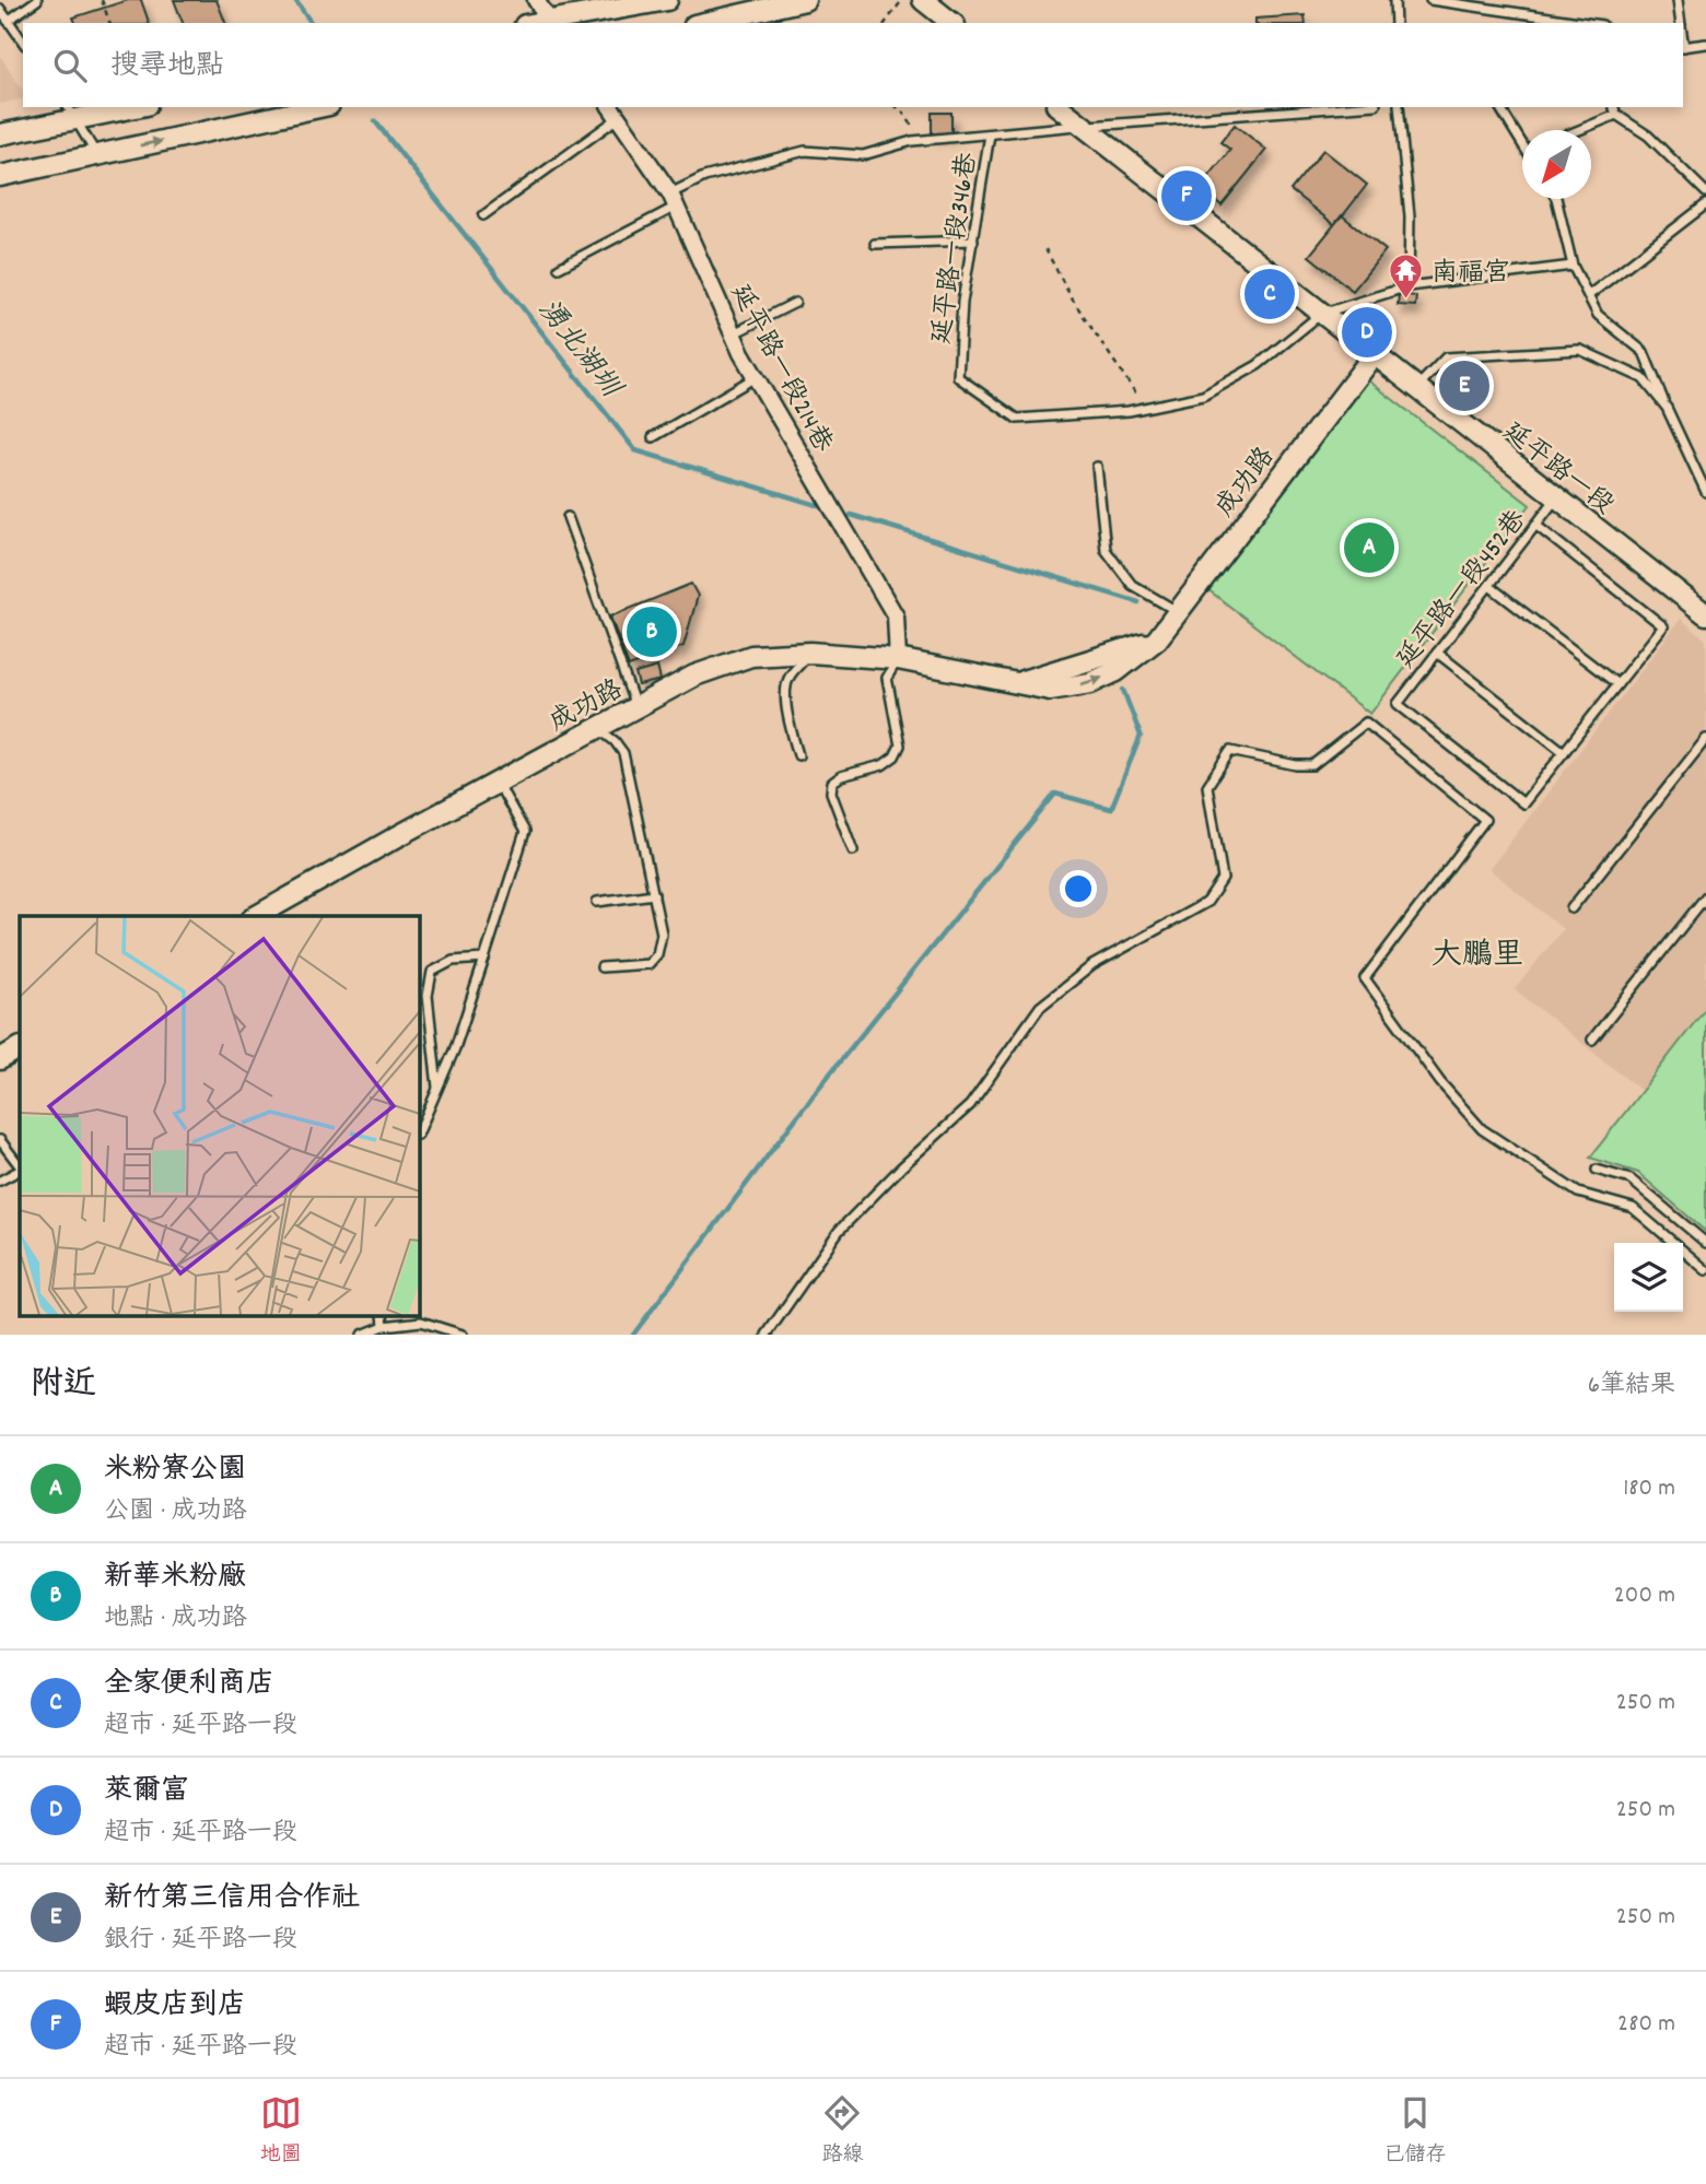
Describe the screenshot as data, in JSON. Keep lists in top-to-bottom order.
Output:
{
  "streets": {
    "street": ["延平路一段214巷", "延平路一段", "成功路"],
    "lane": ["延平路一段346巷", "延平路一段452巷"]
  },
  "crossings": [
    ["延平路一段346巷", "延平路一段"],
    ["延平路一段214巷", "成功路"],
    ["延平路一段", "成功路"],
    ["延平路一段", "延平路一段452巷"]
  ],
  "districts": ["大鵬里"],
  "water": ["湧北湖圳"],
  "places": {
    "temple": ["南福宮"]
  },
  "north": "bottom left",
  "page": {
    "search": "搜尋地點",
    "pins": [
      "F",
      "C",
      "D",
      "E",
      "A",
      "B"
    ],
    "heading": ["附近", "6筆結果"],
    "list": [
      {
        "mark": "A",
        "name": "米粉寮公園",
        "note": "公園 · 成功路",
        "value": "180 m"
      },
      {
        "mark": "B",
        "name": "新華米粉廠",
        "note": "地點 · 成功路",
        "value": "200 m"
      },
      {
        "mark": "C",
        "name": "全家便利商店",
        "note": "超市 · 延平路一段",
        "value": "250 m"
      },
      {
        "mark": "D",
        "name": "萊爾富",
        "note": "超市 · 延平路一段",
        "value": "250 m"
      },
      {
        "mark": "E",
        "name": "新竹第三信用合作社",
        "note": "銀行 · 延平路一段",
        "value": "250 m"
      },
      {
        "mark": "F",
        "name": "蝦皮店到店",
        "note": "超市 · 延平路一段",
        "value": "280 m"
      }
    ],
    "nav": ["地圖", "路線", "已儲存"]
  }
}
